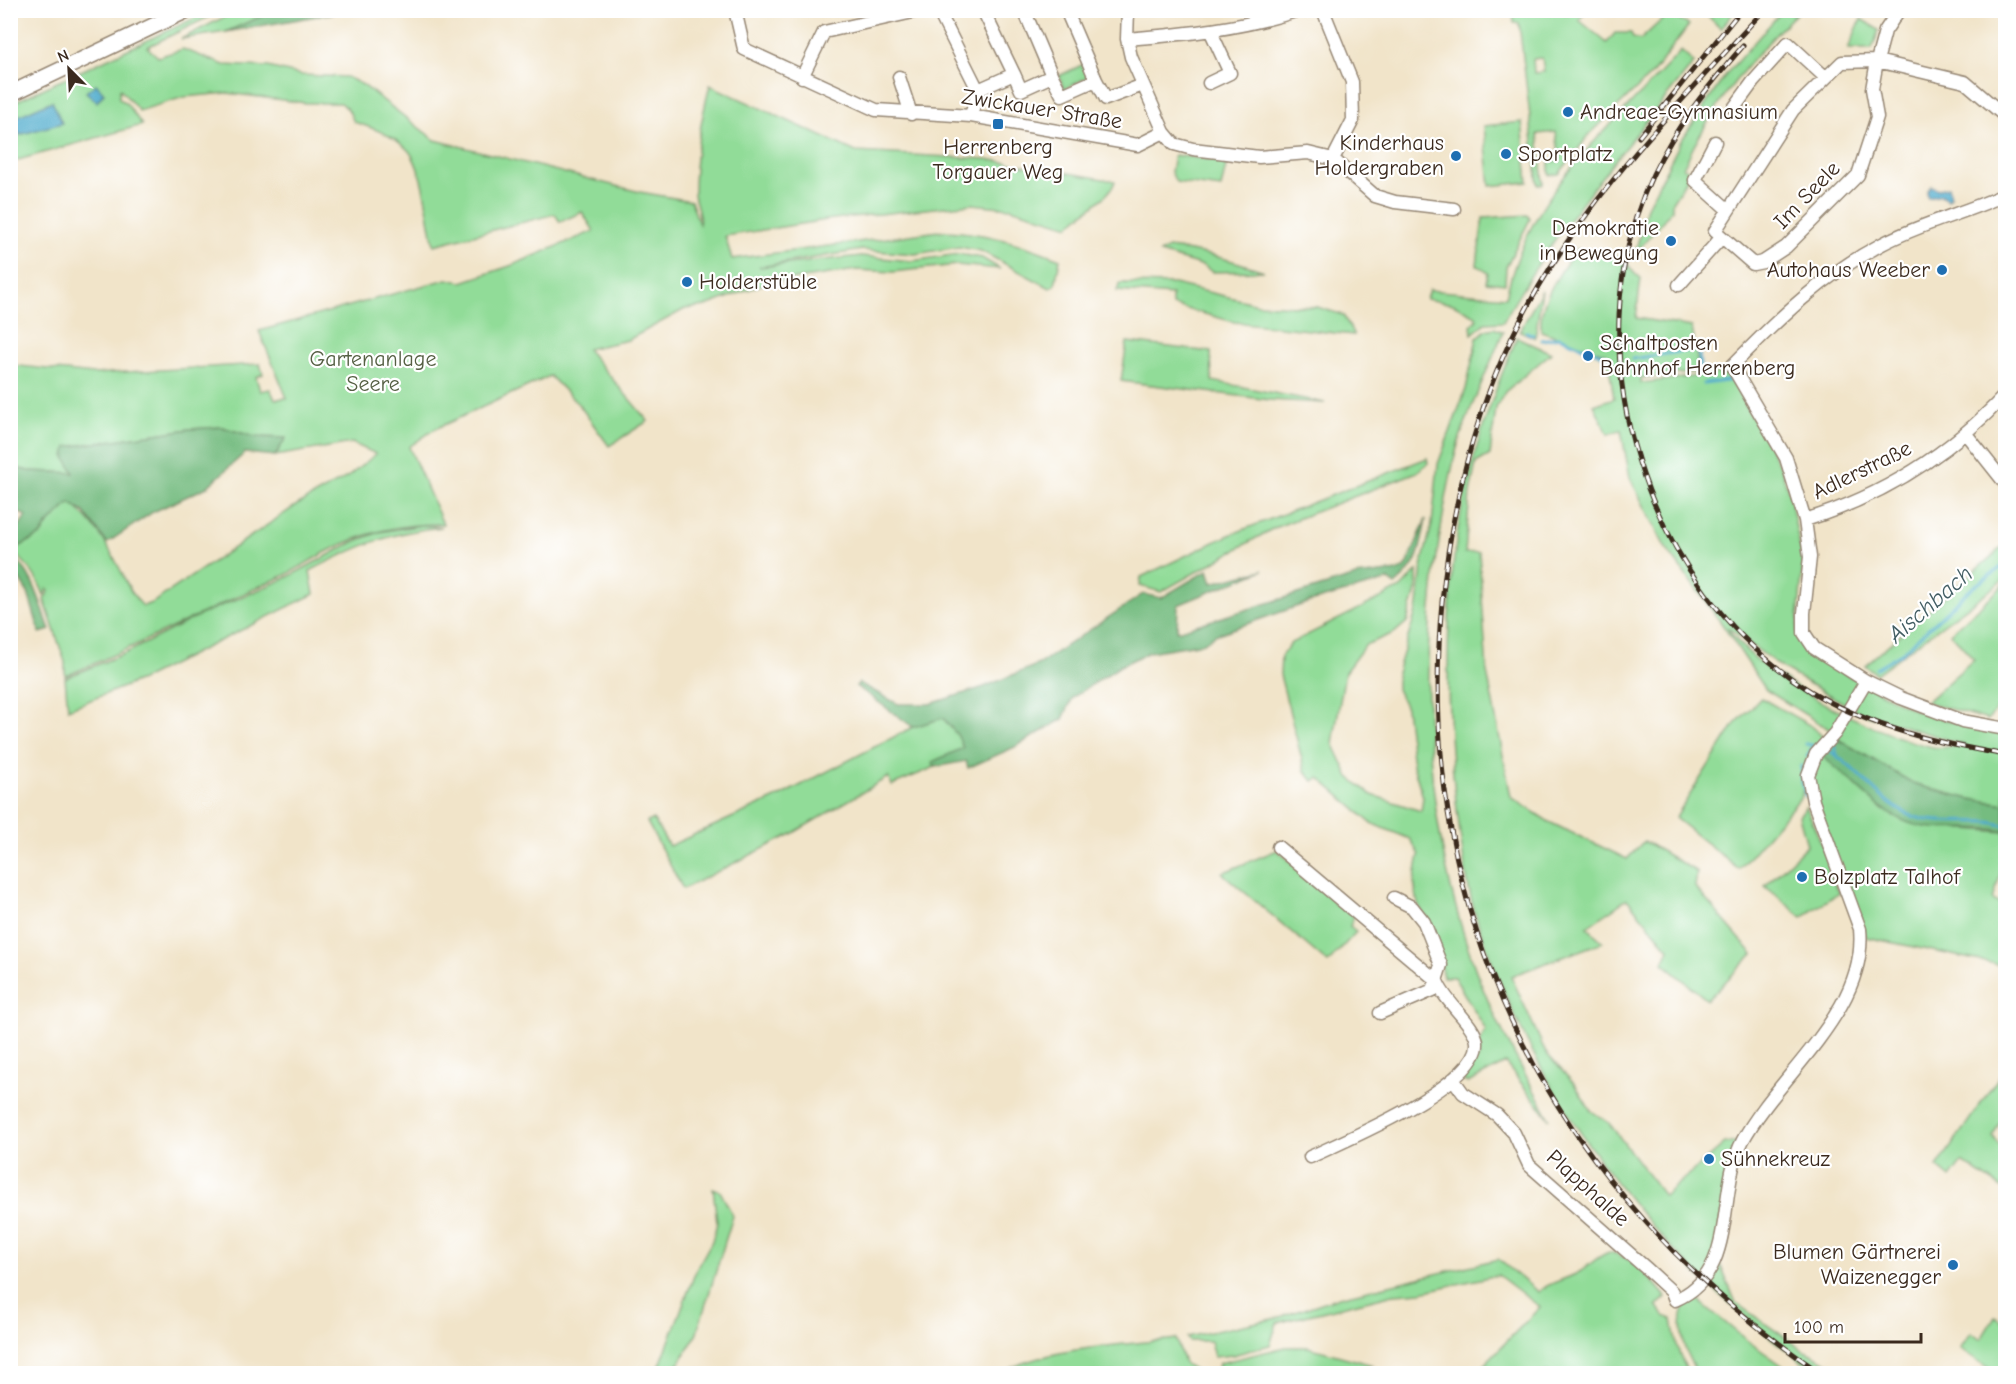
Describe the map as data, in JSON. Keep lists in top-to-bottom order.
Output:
{
  "streets": {
    "street": [
      "Zwickauer Straße",
      "Im Seele",
      "Adlerstraße",
      "Plapphalde"
    ]
  },
  "water": ["Aischbach"],
  "parks": ["Gartenanlage Seere"],
  "places": {
    "other": [
      "Andreae-Gymnasium",
      "Sportplatz",
      "Kinderhaus Holdergraben",
      "Demokratie in Bewegung",
      "Autohaus Weeber",
      "Holderstüble",
      "Schaltposten Bahnhof Herrenberg",
      "Bolzplatz Talhof",
      "Sühnekreuz",
      "Blumen Gärtnerei Waizenegger"
    ],
    "transit": ["Herrenberg Torgauer Weg"]
  },
  "scale_bar": "100 m",
  "north": "top left"
}
